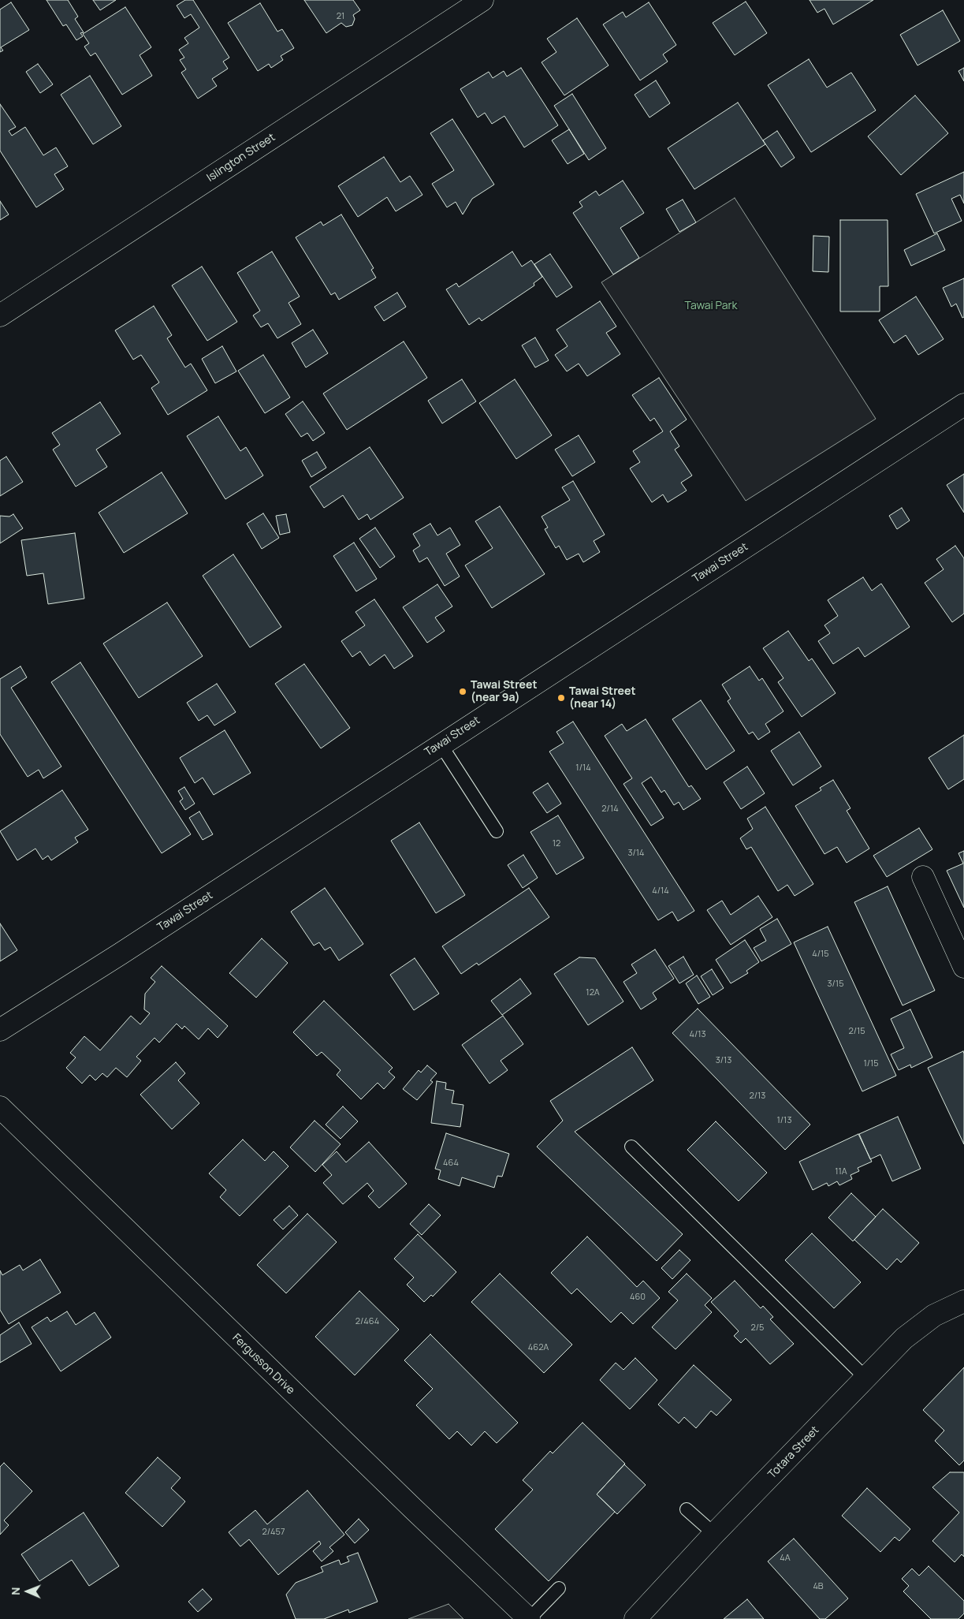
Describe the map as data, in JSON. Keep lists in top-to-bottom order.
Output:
{
  "streets": {
    "street": [
      "Islington Street",
      "Tawai Street",
      "Fergusson Drive",
      "Totara Street"
    ]
  },
  "parks": ["Tawai Park"],
  "places": ["Tawai Street (near 9a)", "Tawai Street (near 14)"],
  "house_numbers": [
    "21",
    "1/14",
    "2/14",
    "12",
    "3/14",
    "4/14",
    "4/15",
    "3/15",
    "12A",
    "2/15",
    "4/13",
    "3/13",
    "1/15",
    "2/13",
    "1/13",
    "464",
    "11A",
    "460",
    "2/464",
    "2/5",
    "462A",
    "2/457",
    "4A",
    "4B"
  ],
  "north": "left"
}
